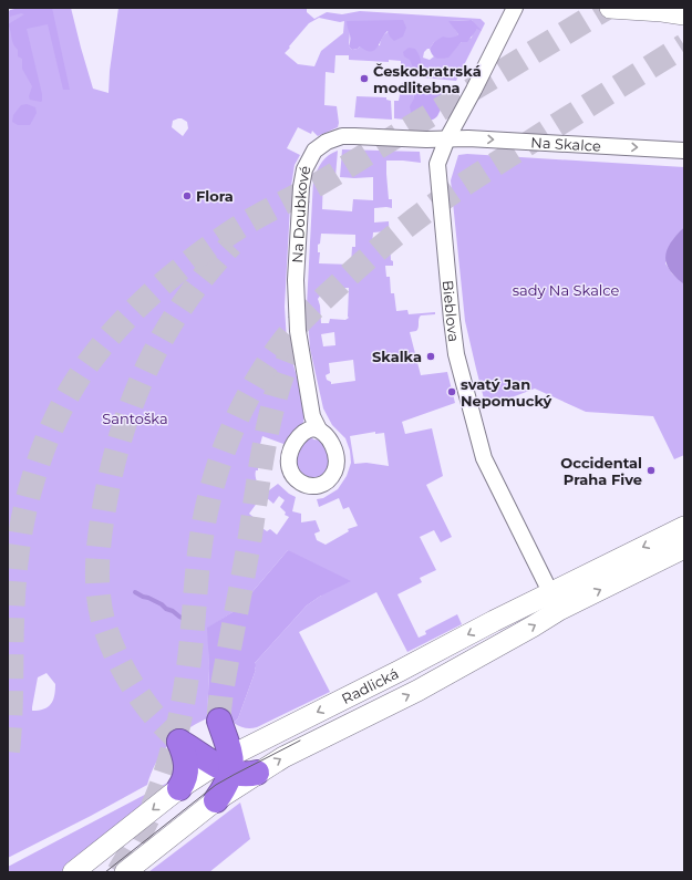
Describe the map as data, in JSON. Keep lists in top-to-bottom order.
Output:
{
  "streets": {
    "main road": ["Radlická"],
    "street": ["Na Skalce", "Na Doubkové", "Bieblova"]
  },
  "crossings": [
    ["Na Skalce", "Na Doubkové"],
    ["Na Skalce", "Bieblova"],
    ["Na Doubkové", "Bieblova"],
    ["Bieblova", "Radlická"]
  ],
  "one_way": ["Na Skalce"],
  "parks": ["sady Na Skalce", "Santoška"],
  "places": [
    "Českobratrská modlitebna",
    "Flora",
    "Skalka",
    "svatý Jan Nepomucký",
    "Occidental Praha Five"
  ]
}
